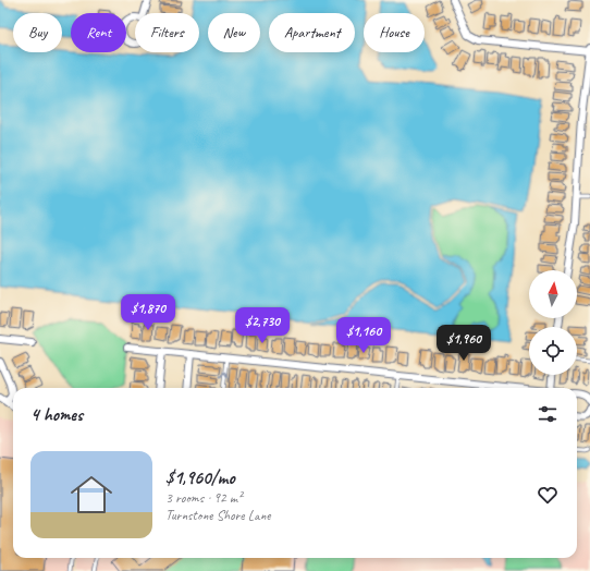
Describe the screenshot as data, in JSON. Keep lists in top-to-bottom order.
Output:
{
  "north": "top",
  "page": {
    "chip": [
      "Buy",
      "Rent",
      "Filters",
      "New",
      "Apartment",
      "House"
    ],
    "price": [
      "$1,870",
      "$2,730",
      "$1,160",
      "$1,960"
    ],
    "heading": "4 homes",
    "list": [
      {
        "name": "$1,960/mo",
        "note": "3 rooms · 92 m² · Turnstone Shore Lane"
      }
    ]
  }
}
